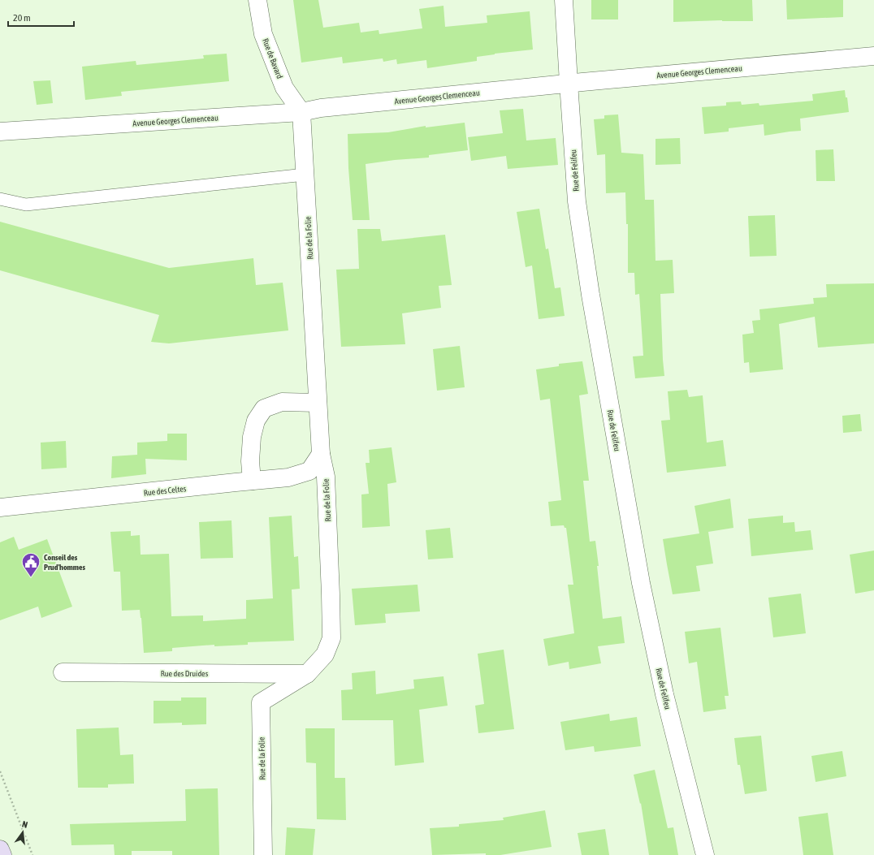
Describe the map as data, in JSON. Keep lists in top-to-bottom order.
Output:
{
  "streets": {
    "street": [
      "Rue de Bavard",
      "Avenue Georges Clemenceau",
      "Rue de Felifeu",
      "Rue de la Folie",
      "Rue des Celtes",
      "Rue des Druides"
    ]
  },
  "crossings": [
    ["Rue de Bavard", "Avenue Georges Clemenceau"],
    ["Rue de Bavard", "Rue de la Folie"],
    ["Avenue Georges Clemenceau", "Rue de Felifeu"],
    ["Avenue Georges Clemenceau", "Rue de la Folie"],
    ["Rue de la Folie", "Rue des Celtes"],
    ["Rue de la Folie", "Rue des Druides"]
  ],
  "places": {
    "public building": ["Conseil des Prud'hommes"]
  },
  "scale_bar": "20 m",
  "north": "top"
}
